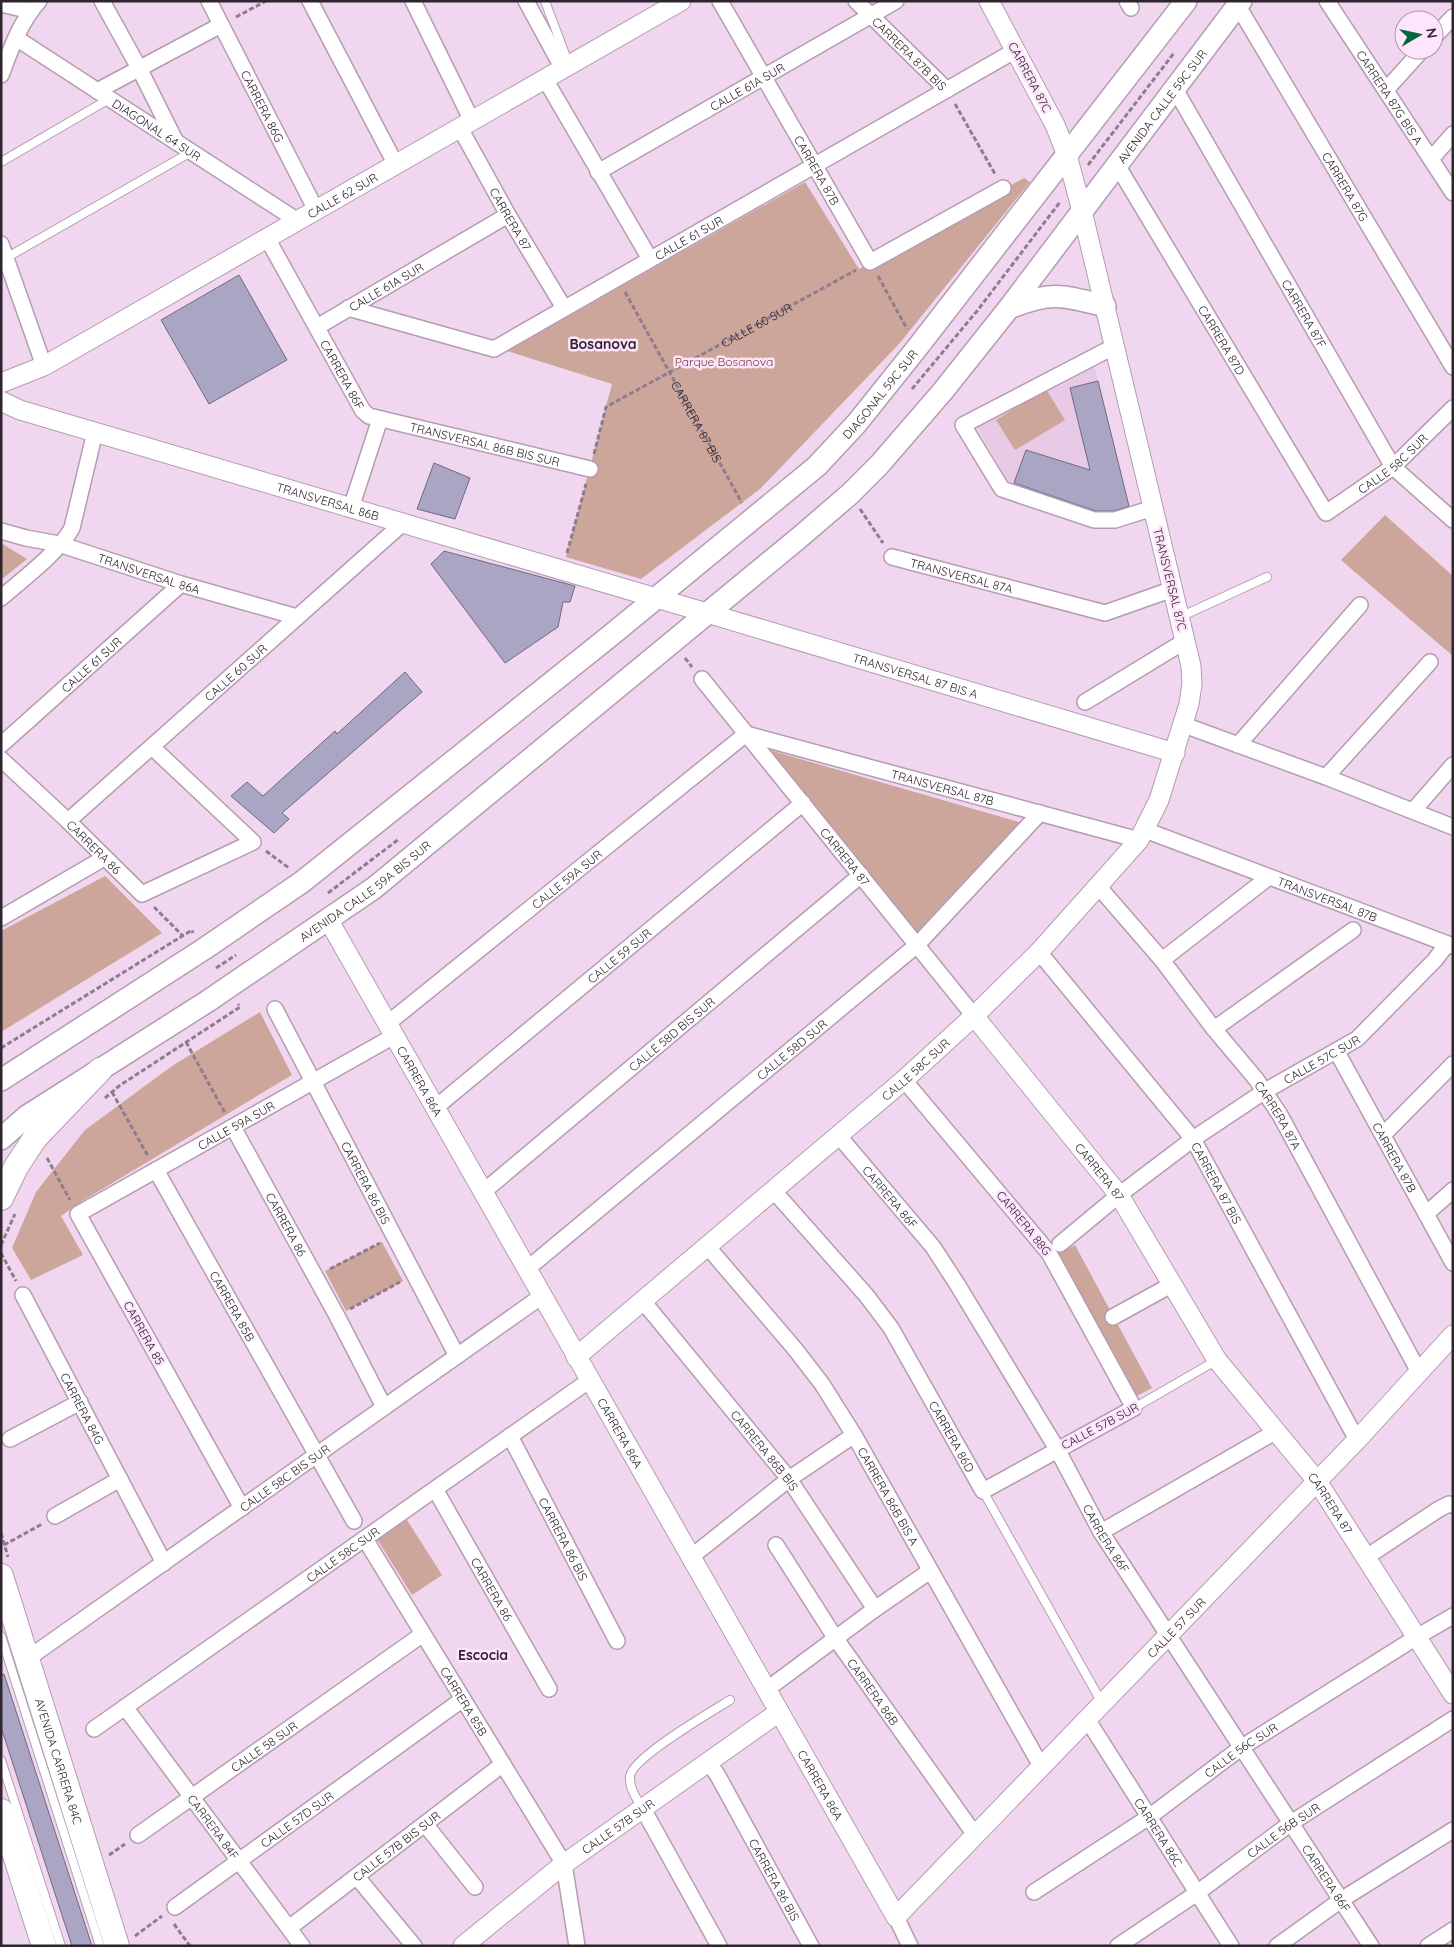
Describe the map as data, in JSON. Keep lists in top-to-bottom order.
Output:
{
  "streets": {
    "main road": [
      "AVENIDA CALLE 59C SUR",
      "DIAGONAL 59C SUR",
      "AVENIDA CALLE 59A BIS SUR",
      "AVENIDA CARRERA 84C"
    ],
    "street": [
      "CARRERA 87B BIS",
      "CARRERA 87C",
      "CALLE 61A SUR",
      "CARRERA 87G BIS A",
      "CARRERA 86G",
      "DIAGONAL 64 SUR",
      "CARRERA 87B",
      "CARRERA 87G",
      "CALLE 62 SUR",
      "CARRERA 87",
      "CALLE 61 SUR",
      "CARRERA 87F",
      "CALLE 60 SUR",
      "CARRERA 87D",
      "CARRERA 86F",
      "CARRERA 87 BIS",
      "TRANSVERSAL 86B BIS SUR",
      "CALLE 58C SUR",
      "TRANSVERSAL 86B",
      "TRANSVERSAL 86A",
      "TRANSVERSAL 87A",
      "TRANSVERSAL 87C",
      "TRANSVERSAL 87 BIS A",
      "TRANSVERSAL 87B",
      "CARRERA 86",
      "CALLE 59A SUR",
      "CALLE 59 SUR",
      "CALLE 58D BIS SUR",
      "CALLE 58D SUR",
      "CALLE 57C SUR",
      "CARRERA 86A",
      "CARRERA 87A",
      "CARRERA 86 BIS",
      "CARRERA 88G",
      "CARRERA 85B",
      "CARRERA 85",
      "CARRERA 84G",
      "CALLE 57B SUR",
      "CARRERA 86D",
      "CARRERA 86B BIS",
      "CALLE 58C BIS SUR",
      "CARRERA 86B BIS A",
      "CALLE 57 SUR",
      "CARRERA 86B",
      "CALLE 58 SUR",
      "CALLE 56C SUR",
      "CALLE 57D SUR",
      "CARRERA 84F",
      "CALLE 56B SUR",
      "CARRERA 86C",
      "CALLE 57B BIS SUR"
    ]
  },
  "crossings": [
    ["CARRERA 87B BIS", "CALLE 61A SUR"],
    ["CARRERA 87B BIS", "CALLE 61 SUR"],
    ["CARRERA 87C", "CALLE 61 SUR"],
    ["CARRERA 87C", "DIAGONAL 59C SUR"],
    ["CARRERA 87C", "TRANSVERSAL 87C"],
    ["CALLE 61A SUR", "CARRERA 87B"],
    ["CALLE 61A SUR", "CARRERA 87"],
    ["CALLE 61A SUR", "CALLE 61 SUR"],
    ["CALLE 61A SUR", "CARRERA 86F"],
    ["CARRERA 86G", "CALLE 62 SUR"],
    ["AVENIDA CALLE 59C SUR", "CARRERA 87G"],
    ["AVENIDA CALLE 59C SUR", "CARRERA 87F"],
    ["AVENIDA CALLE 59C SUR", "CARRERA 87D"],
    ["AVENIDA CALLE 59C SUR", "TRANSVERSAL 87C"],
    ["DIAGONAL 64 SUR", "CALLE 62 SUR"],
    ["CARRERA 87B", "CALLE 61 SUR"],
    ["CARRERA 87B", "CALLE 60 SUR"],
    ["CARRERA 87B", "CALLE 57C SUR"],
    ["CALLE 62 SUR", "CARRERA 87"],
    ["CALLE 62 SUR", "CARRERA 86F"],
    ["CARRERA 87", "CALLE 61 SUR"],
    ["CARRERA 87", "CALLE 58C SUR"],
    ["CARRERA 87", "TRANSVERSAL 87B"],
    ["CARRERA 87", "CALLE 59A SUR"],
    ["CARRERA 87", "CALLE 59 SUR"],
    ["CARRERA 87", "CALLE 58D BIS SUR"],
    ["CARRERA 87", "CALLE 58D SUR"],
    ["CARRERA 87", "CALLE 57C SUR"],
    ["CARRERA 87", "CALLE 57B SUR"],
    ["CARRERA 87", "CALLE 57 SUR"],
    ["CARRERA 87", "CALLE 56C SUR"],
    ["CALLE 61 SUR", "CARRERA 87 BIS"],
    ["CALLE 61 SUR", "TRANSVERSAL 86A"],
    ["CARRERA 87F", "CALLE 58C SUR"],
    ["CALLE 60 SUR", "CARRERA 87 BIS"],
    ["CALLE 60 SUR", "TRANSVERSAL 86B BIS SUR"],
    ["CALLE 60 SUR", "TRANSVERSAL 86B"],
    ["CALLE 60 SUR", "TRANSVERSAL 86A"],
    ["CALLE 60 SUR", "CARRERA 86"],
    ["CARRERA 87D", "CALLE 58C SUR"],
    ["CARRERA 86F", "TRANSVERSAL 86B BIS SUR"],
    ["CARRERA 86F", "CALLE 58C SUR"],
    ["CARRERA 86F", "CALLE 57B SUR"],
    ["CARRERA 86F", "CALLE 57 SUR"],
    ["CARRERA 86F", "CALLE 56C SUR"],
    ["CARRERA 86F", "CALLE 56B SUR"],
    ["DIAGONAL 59C SUR", "TRANSVERSAL 86B"],
    ["DIAGONAL 59C SUR", "TRANSVERSAL 87C"],
    ["DIAGONAL 59C SUR", "TRANSVERSAL 87 BIS A"],
    ["CARRERA 87 BIS", "CALLE 58C SUR"],
    ["CARRERA 87 BIS", "CALLE 57C SUR"],
    ["CARRERA 87 BIS", "CALLE 57 SUR"],
    ["CALLE 58C SUR", "TRANSVERSAL 87C"],
    ["CALLE 58C SUR", "TRANSVERSAL 87 BIS A"],
    ["CALLE 58C SUR", "TRANSVERSAL 87B"],
    ["CALLE 58C SUR", "CARRERA 86"],
    ["CALLE 58C SUR", "CARRERA 86A"],
    ["CALLE 58C SUR", "CARRERA 87A"],
    ["CALLE 58C SUR", "CARRERA 86 BIS"],
    ["CALLE 58C SUR", "CARRERA 88G"],
    ["CALLE 58C SUR", "CARRERA 85B"],
    ["CALLE 58C SUR", "CARRERA 86D"],
    ["CALLE 58C SUR", "CARRERA 86B BIS"],
    ["CALLE 58C SUR", "CARRERA 86B BIS A"],
    ["CALLE 58C SUR", "CARRERA 84F"],
    ["TRANSVERSAL 86B", "TRANSVERSAL 87 BIS A"],
    ["TRANSVERSAL 87A", "TRANSVERSAL 87C"],
    ["TRANSVERSAL 87 BIS A", "AVENIDA CALLE 59A BIS SUR"],
    ["TRANSVERSAL 87B", "CALLE 59A SUR"],
    ["TRANSVERSAL 87B", "CALLE 58D SUR"],
    ["TRANSVERSAL 87B", "CALLE 57C SUR"],
    ["CARRERA 86", "CALLE 59A SUR"],
    ["CARRERA 86", "CALLE 58C BIS SUR"],
    ["CALLE 59A SUR", "CARRERA 86A"],
    ["CALLE 59A SUR", "CARRERA 86 BIS"],
    ["CALLE 59A SUR", "CARRERA 85B"],
    ["CALLE 59A SUR", "CARRERA 85"],
    ["AVENIDA CALLE 59A BIS SUR", "CARRERA 86A"],
    ["CALLE 59 SUR", "CARRERA 86A"],
    ["CALLE 58D BIS SUR", "CARRERA 86A"],
    ["CALLE 58D SUR", "CARRERA 86A"],
    ["CALLE 57C SUR", "CARRERA 87A"],
    ["CARRERA 86A", "CALLE 57B SUR"],
    ["CARRERA 86A", "CALLE 58C BIS SUR"],
    ["CARRERA 86A", "CALLE 57 SUR"],
    ["CARRERA 87A", "CALLE 57 SUR"],
    ["CARRERA 86 BIS", "CALLE 57B SUR"],
    ["CARRERA 86 BIS", "CALLE 58C BIS SUR"],
    ["CARRERA 88G", "CALLE 57B SUR"],
    ["CARRERA 85B", "CALLE 57B SUR"],
    ["CARRERA 85B", "CALLE 58C BIS SUR"],
    ["CARRERA 85B", "CALLE 58 SUR"],
    ["CARRERA 85B", "CALLE 57D SUR"],
    ["CARRERA 85B", "CALLE 57B BIS SUR"],
    ["CARRERA 85", "CALLE 58C BIS SUR"],
    ["CARRERA 84G", "CALLE 58C BIS SUR"],
    ["CALLE 57B SUR", "CARRERA 86D"],
    ["CARRERA 86D", "CALLE 57 SUR"],
    ["CALLE 58C BIS SUR", "AVENIDA CARRERA 84C"],
    ["CARRERA 86B BIS A", "CALLE 57 SUR"],
    ["CALLE 57 SUR", "CARRERA 86B"],
    ["CALLE 57 SUR", "CARRERA 86C"],
    ["CALLE 58 SUR", "CARRERA 84F"],
    ["CALLE 56C SUR", "CARRERA 86C"],
    ["CALLE 57D SUR", "CARRERA 84F"],
    ["CARRERA 84F", "CALLE 57B BIS SUR"],
    ["CALLE 56B SUR", "CARRERA 86C"]
  ],
  "districts": ["Bosanova", "Escocia"],
  "parks": ["Parque Bosanova"],
  "north": "right"
}
